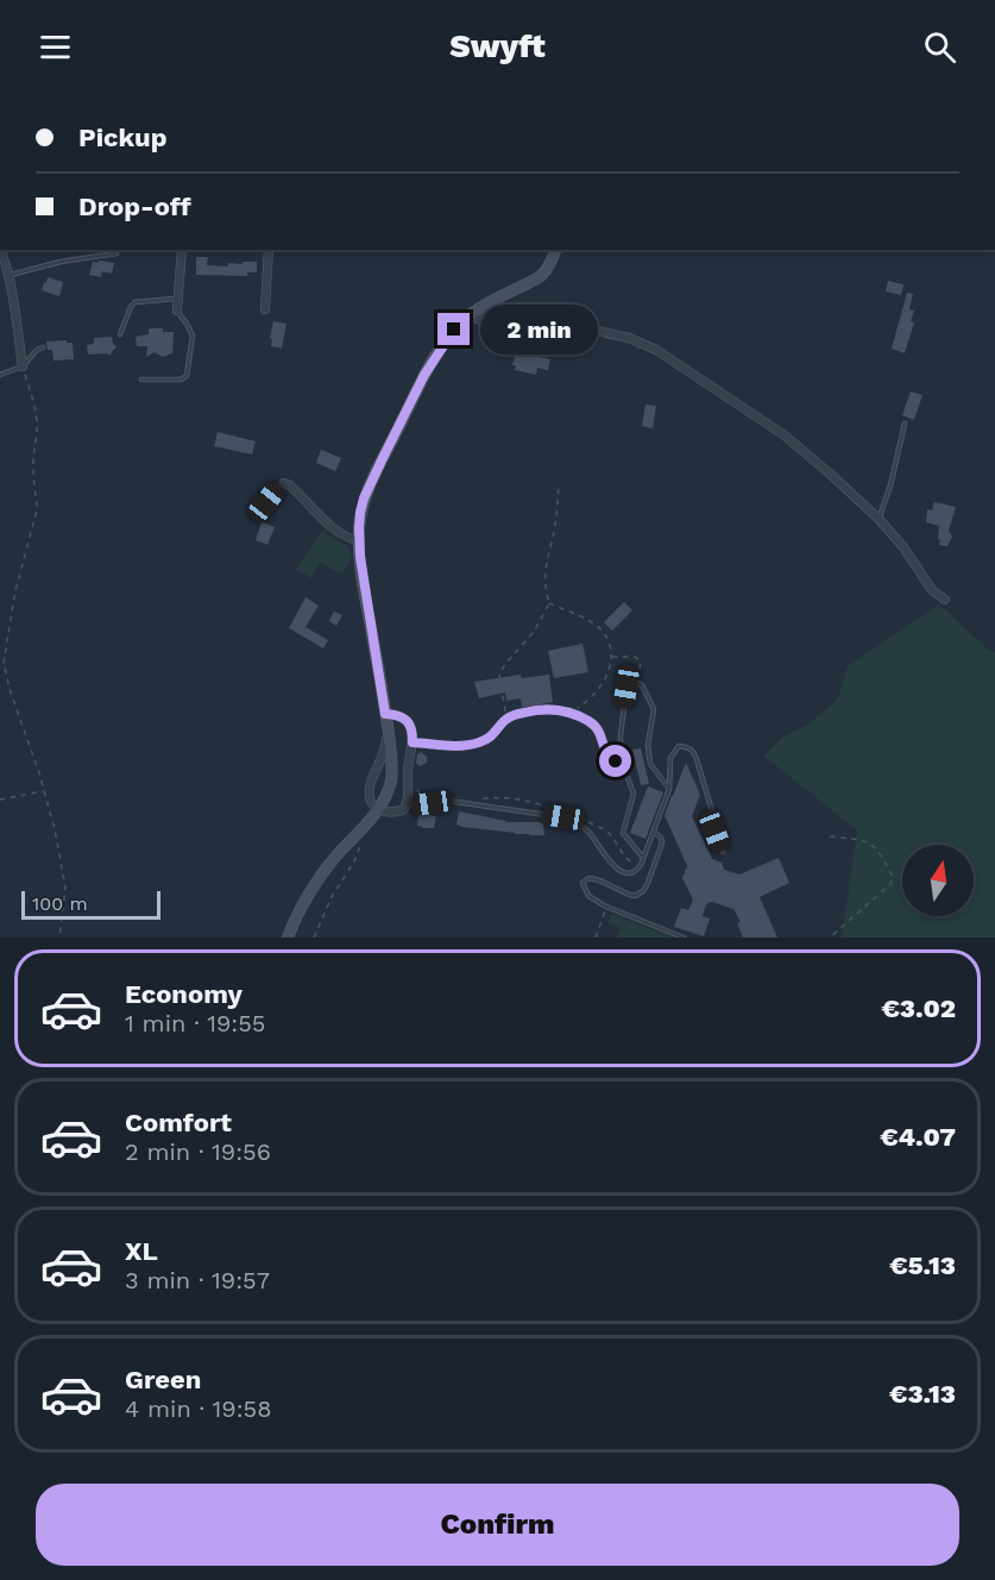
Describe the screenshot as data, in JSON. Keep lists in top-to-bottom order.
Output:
{
  "scale_bar": "100 m",
  "north": "top",
  "page": {
    "header": "Swyft",
    "banner": ["Pickup", "Drop-off"],
    "bubble": "2 min",
    "scale": "100 m",
    "list": [
      {
        "name": "Economy",
        "note": "1 min · 19:55",
        "value": "€3.02"
      },
      {
        "name": "Comfort",
        "note": "2 min · 19:56",
        "value": "€4.07"
      },
      {
        "name": "XL",
        "note": "3 min · 19:57",
        "value": "€5.13"
      },
      {
        "name": "Green",
        "note": "4 min · 19:58",
        "value": "€3.13"
      }
    ],
    "buttons": "Confirm"
  }
}
